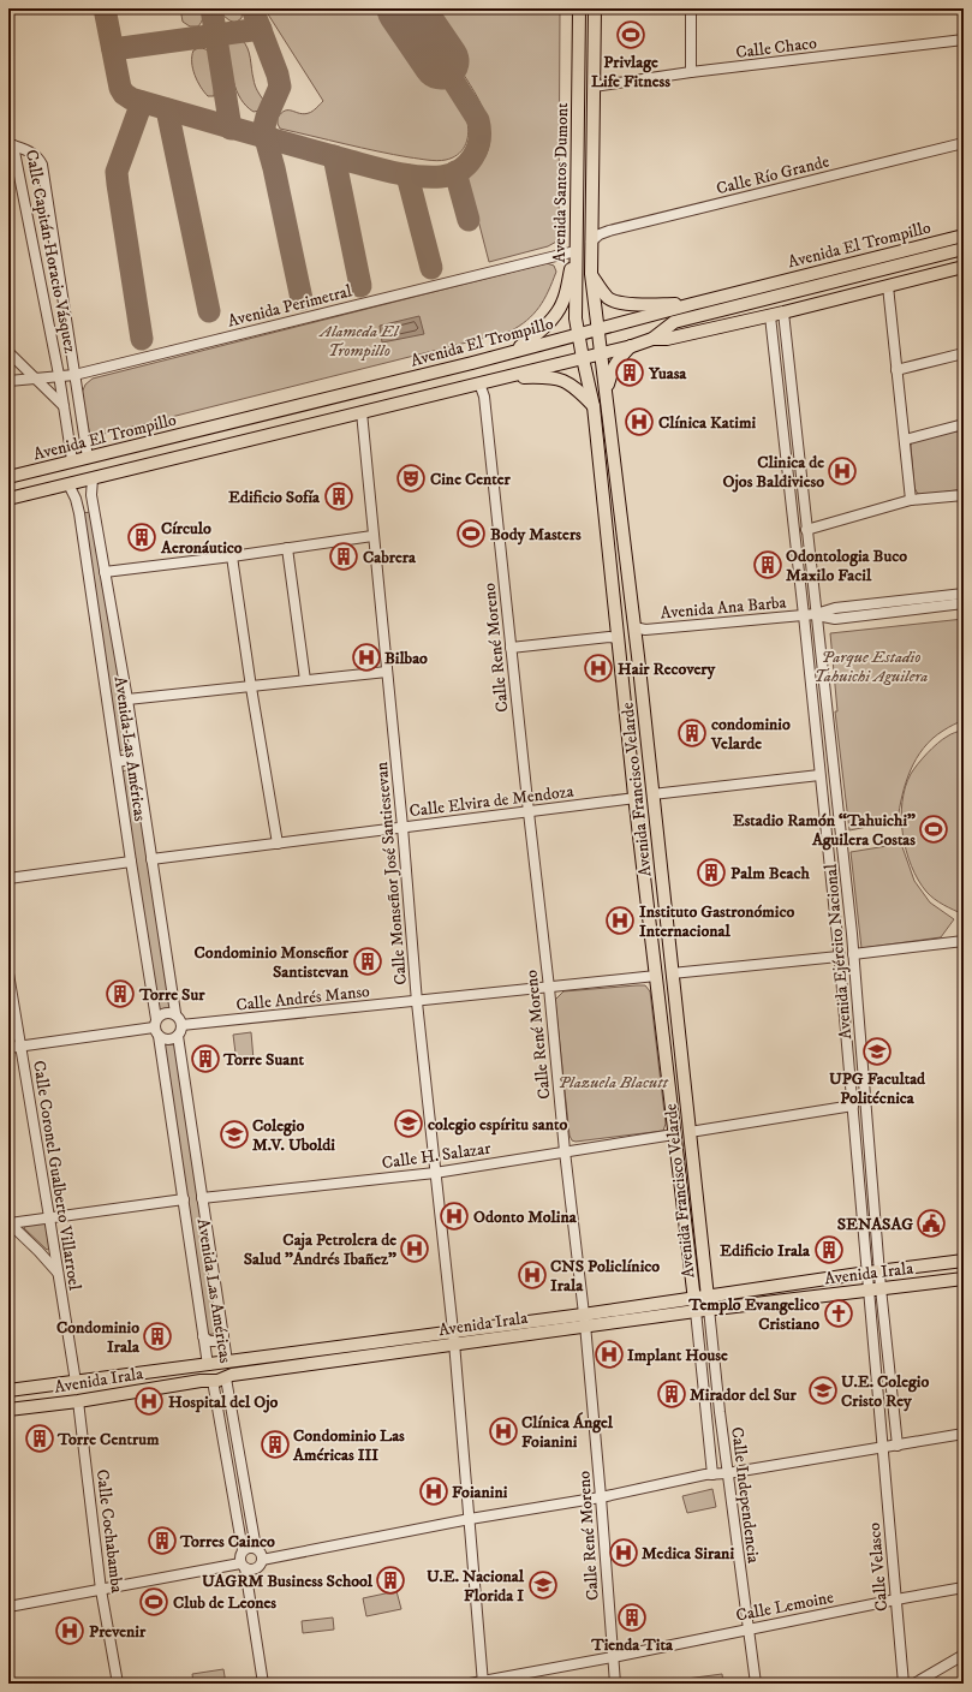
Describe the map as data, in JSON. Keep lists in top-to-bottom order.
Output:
{
  "streets": {
    "main road": [
      "Avenida Santos Dumont",
      "Avenida El Trompillo",
      "Avenida Las Américas",
      "Avenida Francisco Velarde",
      "Avenida Irala",
      "Calle Cochabamba"
    ],
    "street": [
      "Calle Chaco",
      "Calle Río Grande",
      "Calle Capitán Horacio Vásquez",
      "Avenida Perimetral",
      "Avenida Ana Barba",
      "Calle René Moreno",
      "Calle Elvira de Mendoza",
      "Calle Monseñor José Santiestevan",
      "Avenida Ejército Nacional",
      "Calle Andrés Manso",
      "Calle H. Salazar",
      "Calle Coronel Gualberto Villarroel",
      "Calle Independencia",
      "Calle Velasco",
      "Calle Lemoine"
    ]
  },
  "crossings": [
    ["Calle Chaco", "Avenida Santos Dumont"],
    ["Calle Río Grande", "Avenida Santos Dumont"],
    ["Avenida Santos Dumont", "Avenida El Trompillo"],
    ["Avenida Santos Dumont", "Avenida Perimetral"],
    ["Avenida Santos Dumont", "Avenida Francisco Velarde"],
    ["Avenida El Trompillo", "Calle Capitán Horacio Vásquez"],
    ["Avenida El Trompillo", "Calle René Moreno"],
    ["Avenida El Trompillo", "Avenida Las Américas"],
    ["Avenida El Trompillo", "Avenida Francisco Velarde"],
    ["Avenida El Trompillo", "Calle Monseñor José Santiestevan"],
    ["Avenida El Trompillo", "Avenida Ejército Nacional"],
    ["Calle Capitán Horacio Vásquez", "Avenida Perimetral"],
    ["Avenida Ana Barba", "Avenida Francisco Velarde"],
    ["Avenida Ana Barba", "Avenida Ejército Nacional"],
    ["Calle René Moreno", "Calle Elvira de Mendoza"],
    ["Calle René Moreno", "Calle Andrés Manso"],
    ["Calle René Moreno", "Calle H. Salazar"],
    ["Calle René Moreno", "Avenida Irala"],
    ["Calle René Moreno", "Calle Lemoine"],
    ["Avenida Las Américas", "Calle Elvira de Mendoza"],
    ["Avenida Las Américas", "Calle Andrés Manso"],
    ["Avenida Las Américas", "Calle H. Salazar"],
    ["Avenida Las Américas", "Avenida Irala"],
    ["Avenida Francisco Velarde", "Calle Elvira de Mendoza"],
    ["Avenida Francisco Velarde", "Calle Andrés Manso"],
    ["Avenida Francisco Velarde", "Calle H. Salazar"],
    ["Avenida Francisco Velarde", "Avenida Irala"],
    ["Avenida Francisco Velarde", "Calle Independencia"],
    ["Calle Elvira de Mendoza", "Calle Monseñor José Santiestevan"],
    ["Calle Monseñor José Santiestevan", "Calle Andrés Manso"],
    ["Calle Monseñor José Santiestevan", "Calle H. Salazar"],
    ["Calle Monseñor José Santiestevan", "Avenida Irala"],
    ["Calle Monseñor José Santiestevan", "Calle Lemoine"],
    ["Avenida Ejército Nacional", "Avenida Irala"],
    ["Avenida Ejército Nacional", "Calle Velasco"],
    ["Calle Coronel Gualberto Villarroel", "Avenida Irala"],
    ["Calle Coronel Gualberto Villarroel", "Calle Cochabamba"],
    ["Avenida Irala", "Calle Independencia"],
    ["Avenida Irala", "Calle Cochabamba"],
    ["Calle Independencia", "Calle Lemoine"],
    ["Calle Velasco", "Calle Lemoine"]
  ],
  "parks": ["Alameda El Trompillo", "Parque Estadio Tahuichi Aguilera", "Plazuela Blacutt"],
  "places": {
    "sports": [
      "Privlage Life Fitness",
      "Body Masters",
      "Estadio Ramón “Tahuichi” Aguilera Costas",
      "Club de Leones"
    ],
    "building": [
      "Yuasa",
      "Edificio Sofía",
      "Círculo Aeronáutico",
      "Cabrera",
      "Odontologia Buco Maxilo Facil",
      "condominio Velarde",
      "Palm Beach",
      "Condominio Monseñor Santistevan",
      "Torre Sur",
      "Torre Suant",
      "Edificio Irala",
      "Condominio Irala",
      "Mirador del Sur",
      "Torre Centrum",
      "Condominio Las Américas III",
      "Torres Cainco",
      "UAGRM Business School",
      "Tienda Tita"
    ],
    "hospital": [
      "Clínica Katimi",
      "Clinica de Ojos Baldivieso",
      "Bilbao",
      "Hair Recovery",
      "Instituto Gastronómico Internacional",
      "Odonto Molina",
      "Caja Petrolera de Salud \"Andrés Ibañez\"",
      "CNS Policlínico Irala",
      "Implant House",
      "Hospital del Ojo",
      "Clínica Ángel Foianini",
      "Foianini",
      "Medica Sirani",
      "Prevenir"
    ],
    "theatre": ["Cine Center"],
    "school or university": [
      "UPG Facultad Politécnica",
      "colegio espíritu santo",
      "Colegio M.V. Uboldi",
      "U.E. Colegio Cristo Rey",
      "U.E. Nacional Florida I"
    ],
    "public building": ["SENASAG"],
    "church": ["Templo Evangelico Cristiano"]
  }
}
